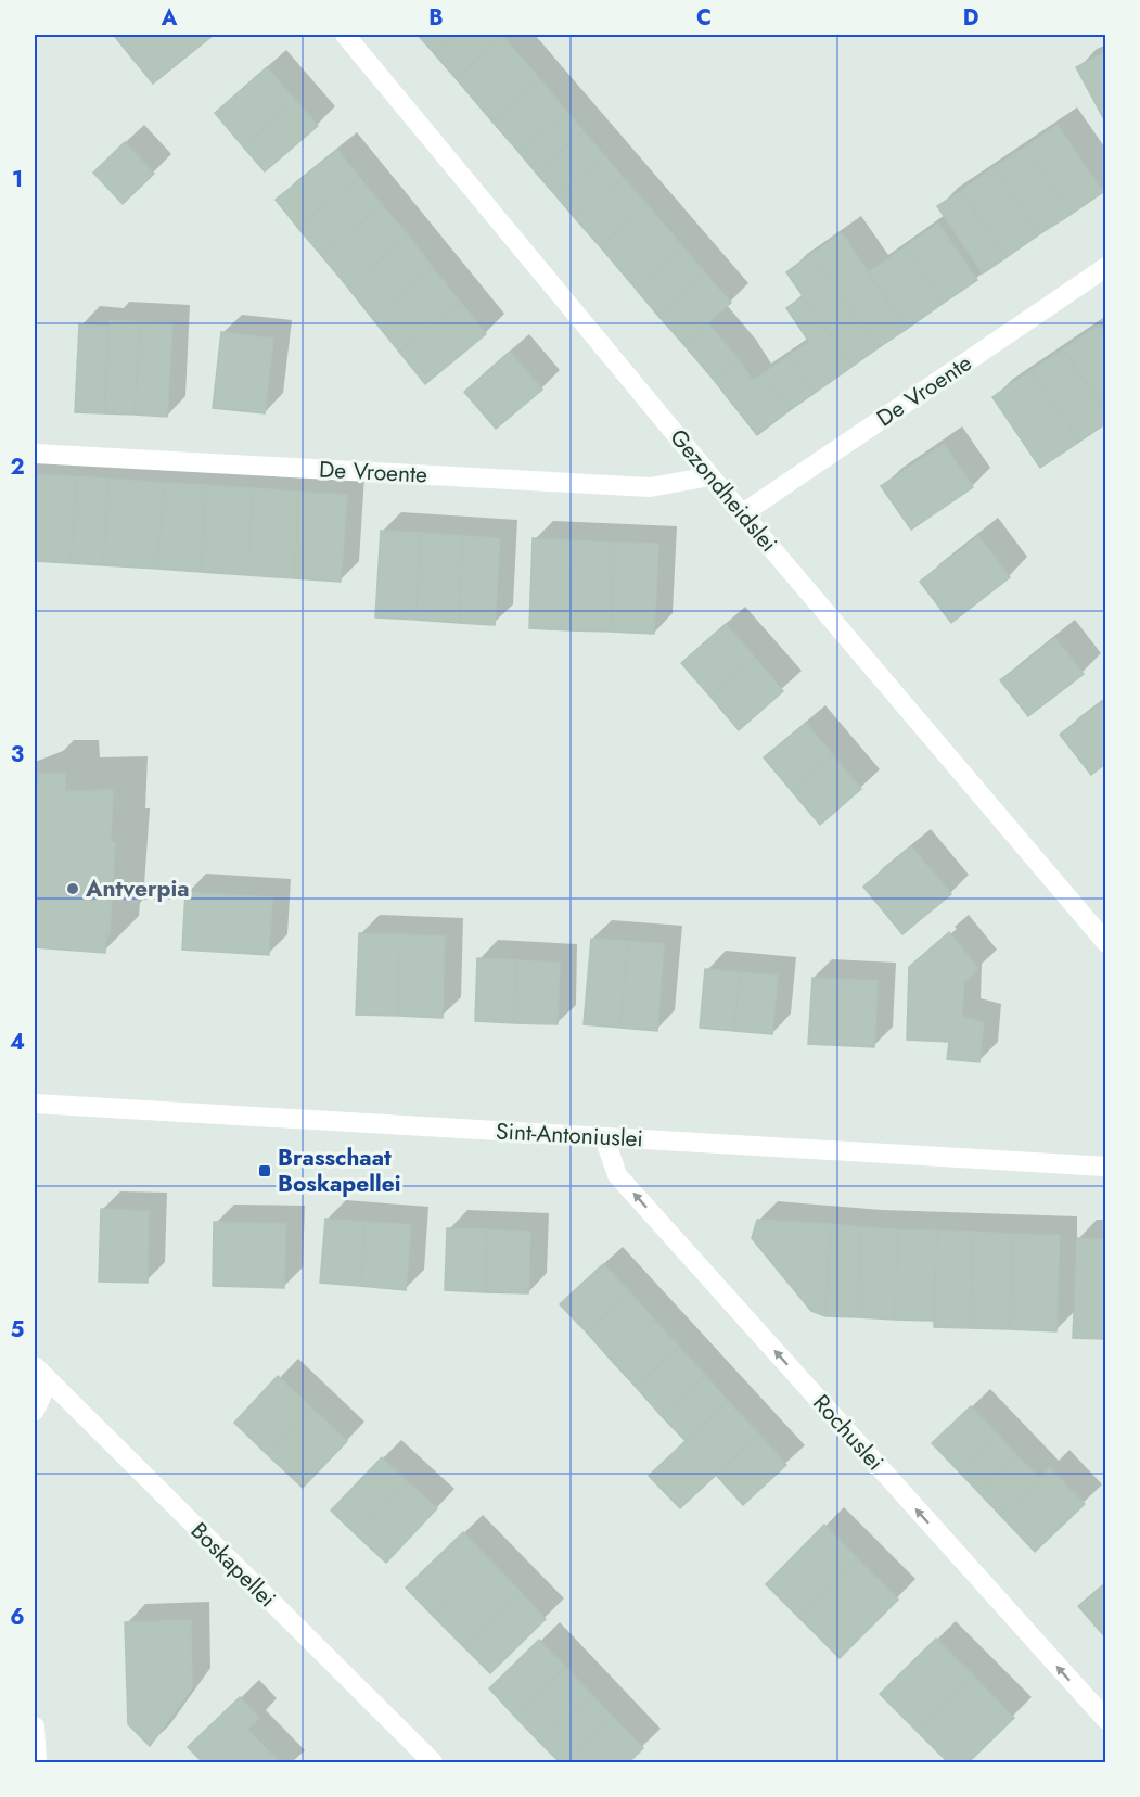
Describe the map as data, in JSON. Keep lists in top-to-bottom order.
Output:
{
  "streets": {
    "street": [
      "De Vroente",
      "Gezondheidslei",
      "Sint-Antoniuslei",
      "Rochuslei",
      "Boskapellei"
    ]
  },
  "crossings": [
    ["De Vroente", "Gezondheidslei"],
    ["Sint-Antoniuslei", "Rochuslei"]
  ],
  "one_way": ["Rochuslei"],
  "places": {
    "other": ["Antverpia"],
    "transit": ["Brasschaat Boskapellei"]
  },
  "grid": {
    "columns": [
      "A",
      "B",
      "C",
      "D"
    ],
    "rows": [
      "1",
      "2",
      "3",
      "4",
      "5",
      "6"
    ]
  }
}
